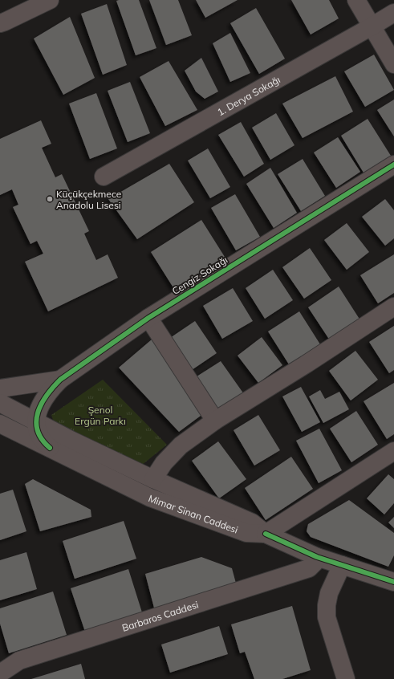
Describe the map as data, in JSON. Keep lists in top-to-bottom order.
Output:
{
  "streets": {
    "street": [
      "1. Derya Sokağı",
      "Cengiz Sokağı",
      "Mimar Sinan Caddesi",
      "Barbaros Caddesi"
    ]
  },
  "crossings": [
    ["Mimar Sinan Caddesi", "Barbaros Caddesi"]
  ],
  "parks": ["Şenol Ergün Parkı"],
  "places": ["Küçükçekmece Anadolu Lisesi"]
}
